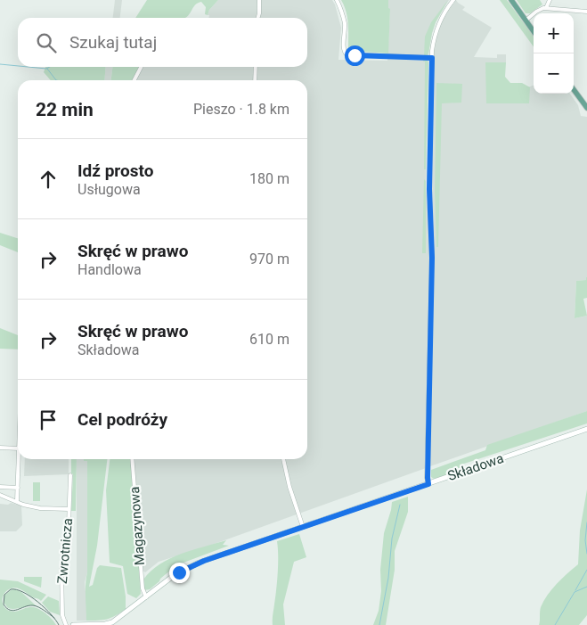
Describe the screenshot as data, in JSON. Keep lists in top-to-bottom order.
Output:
{
  "streets": {
    "main road": ["Składowa"],
    "street": ["Magazynowa", "Zwrotnicza"]
  },
  "crossings": [
    ["Składowa", "Magazynowa"]
  ],
  "page": {
    "map_buttons": ["+", "−"],
    "search": "Szukaj tutaj",
    "heading": ["22 min", "Pieszo · 1.8 km"],
    "list": [
      ["Idź prosto", "Usługowa", "180 m"],
      ["Skręć w prawo", "Handlowa", "970 m"],
      ["Skręć w prawo", "Składowa", "610 m"],
      "Cel podróży"
    ]
  }
}
